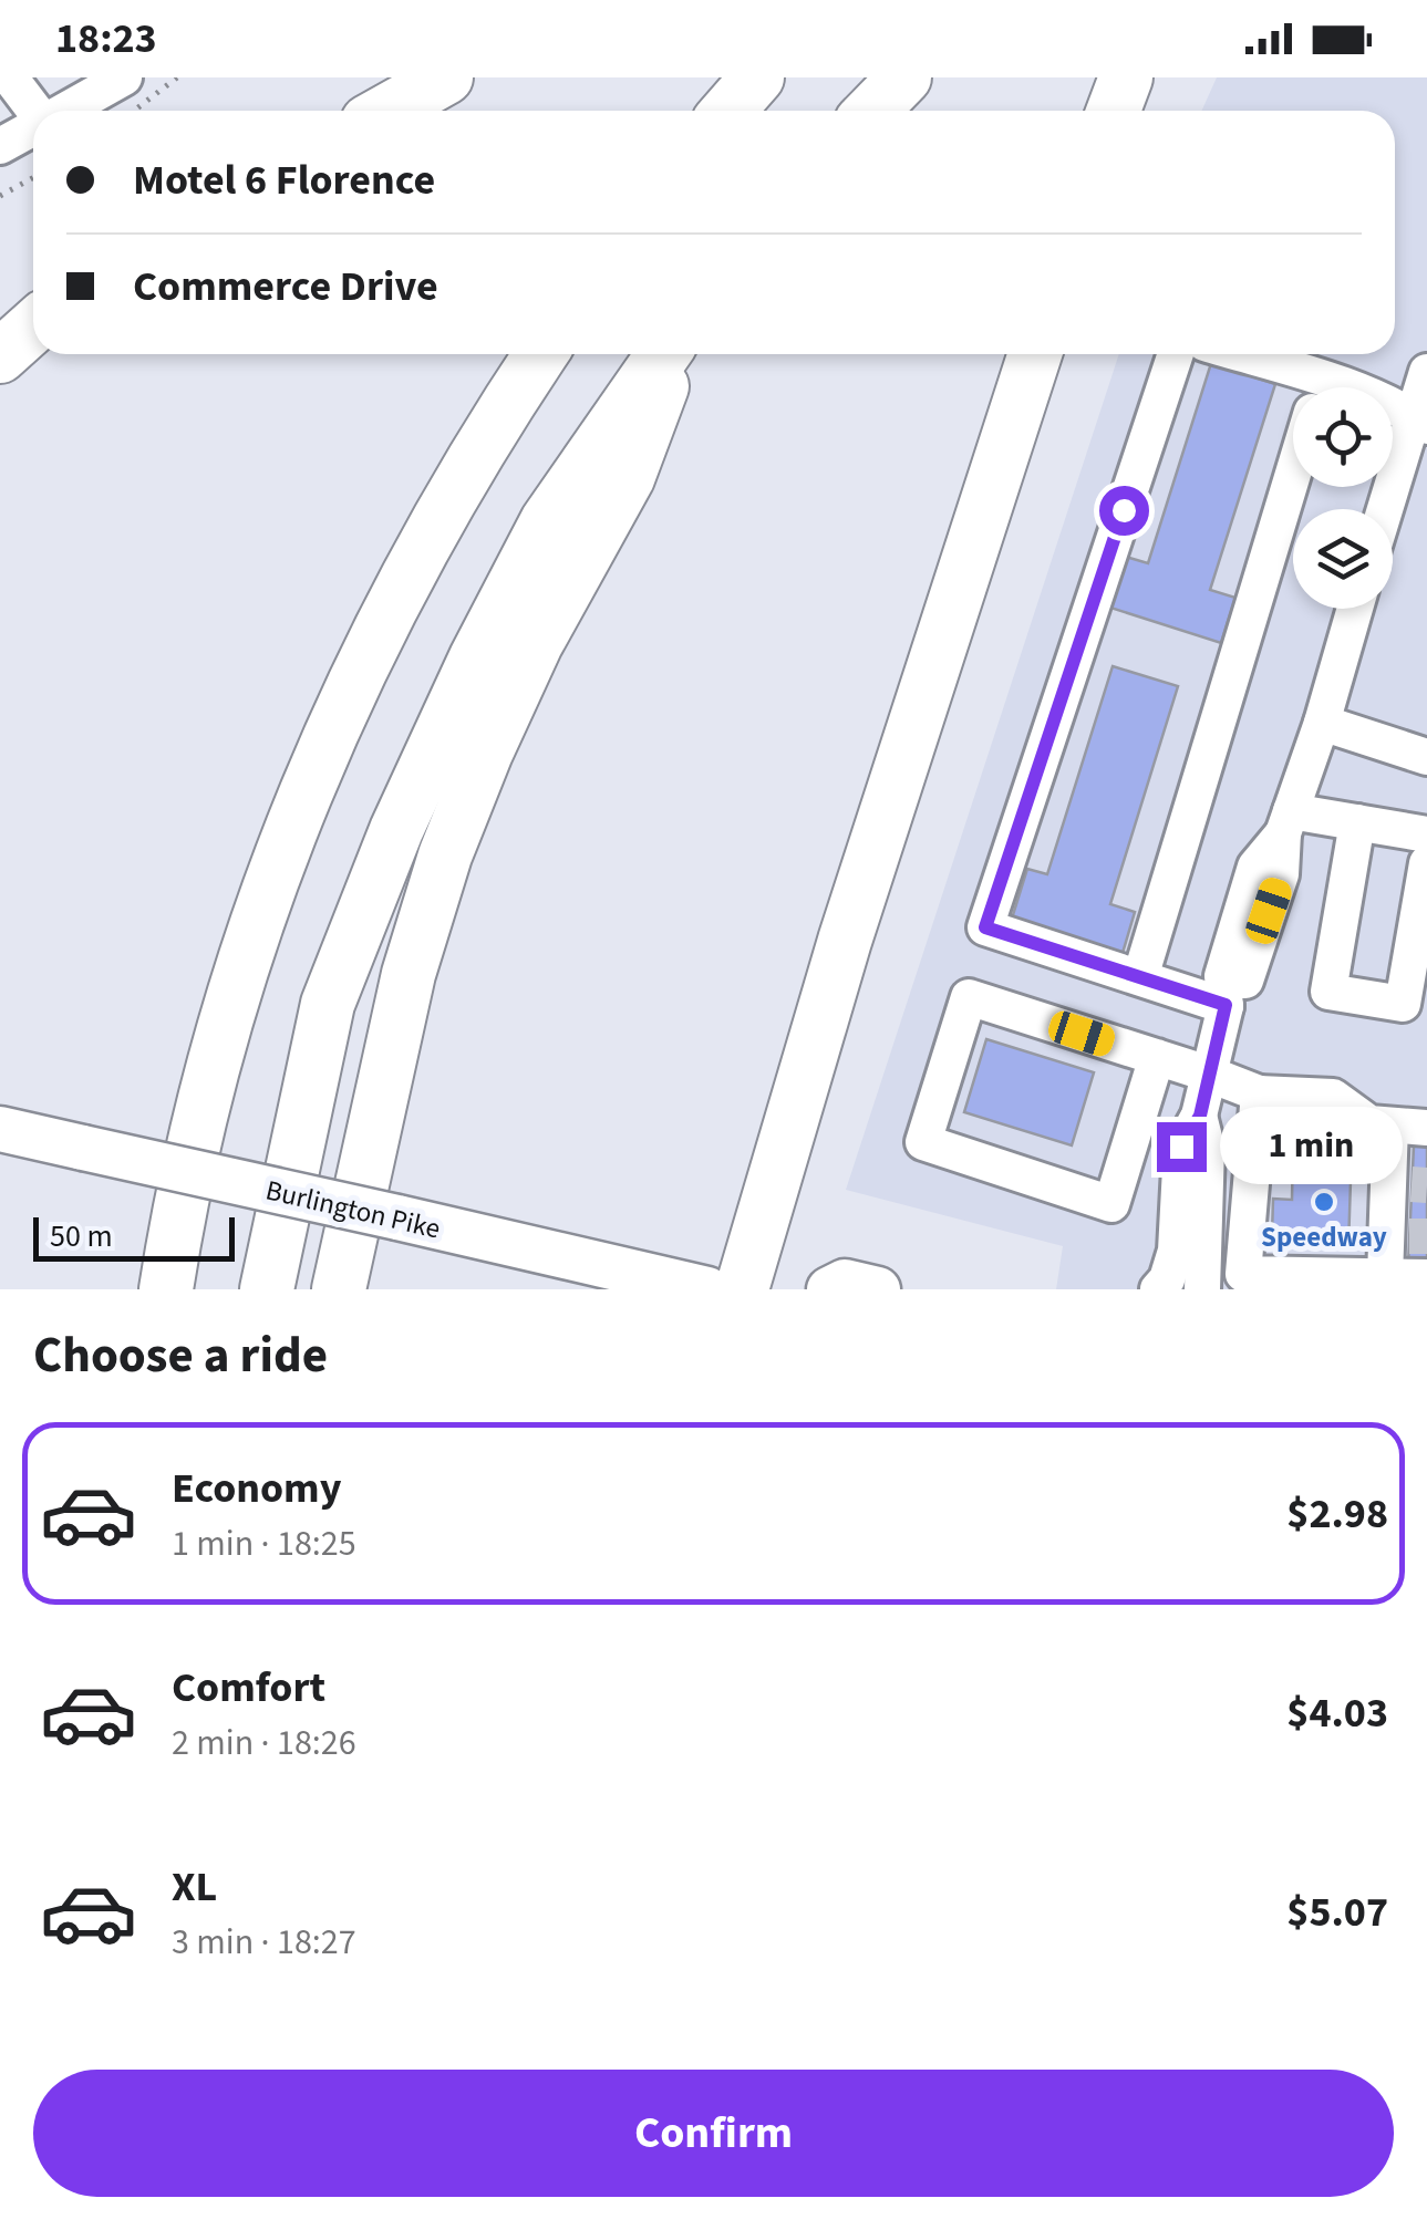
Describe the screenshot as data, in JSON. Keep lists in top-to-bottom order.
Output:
{
  "streets": {
    "main road": ["Burlington Pike"]
  },
  "places": ["Speedway"],
  "scale_bar": "50 m",
  "page": {
    "status": "18:23",
    "banner": ["Motel 6 Florence", "Commerce Drive"],
    "bubble": "1 min",
    "scale": "50 m",
    "heading": "Choose a ride",
    "list": [
      {
        "name": "Economy",
        "note": "1 min · 18:25",
        "value": "$2.98"
      },
      {
        "name": "Comfort",
        "note": "2 min · 18:26",
        "value": "$4.03"
      },
      {
        "name": "XL",
        "note": "3 min · 18:27",
        "value": "$5.07"
      }
    ],
    "buttons": "Confirm"
  }
}
